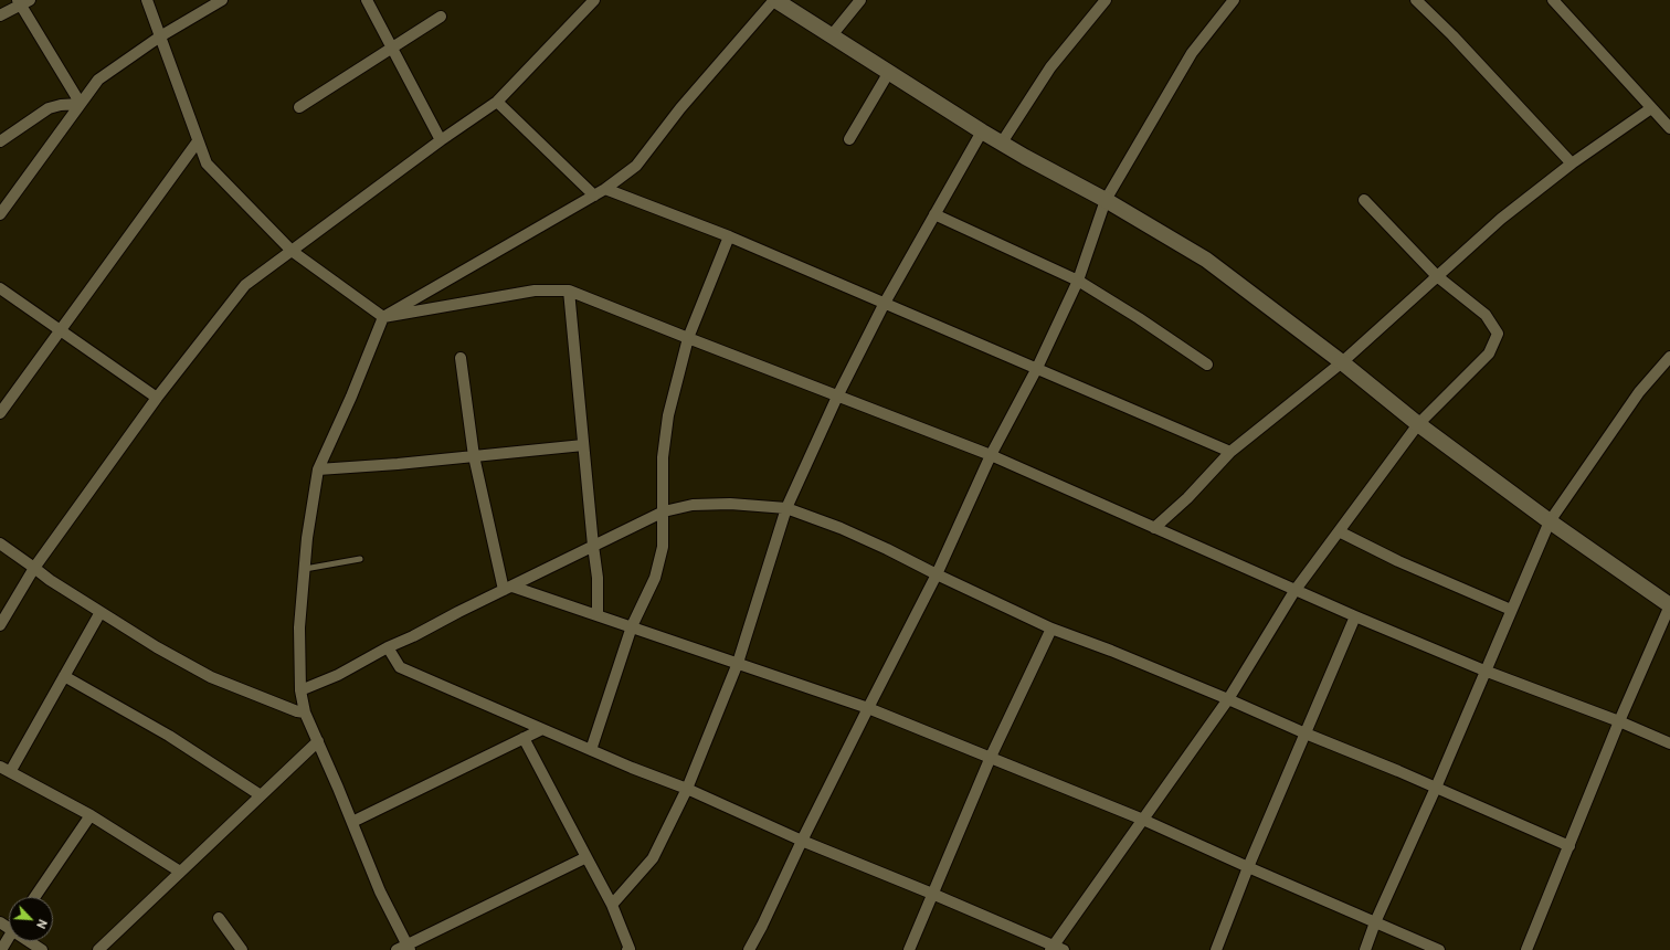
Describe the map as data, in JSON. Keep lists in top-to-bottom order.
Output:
{
  "north": "bottom right"
}
